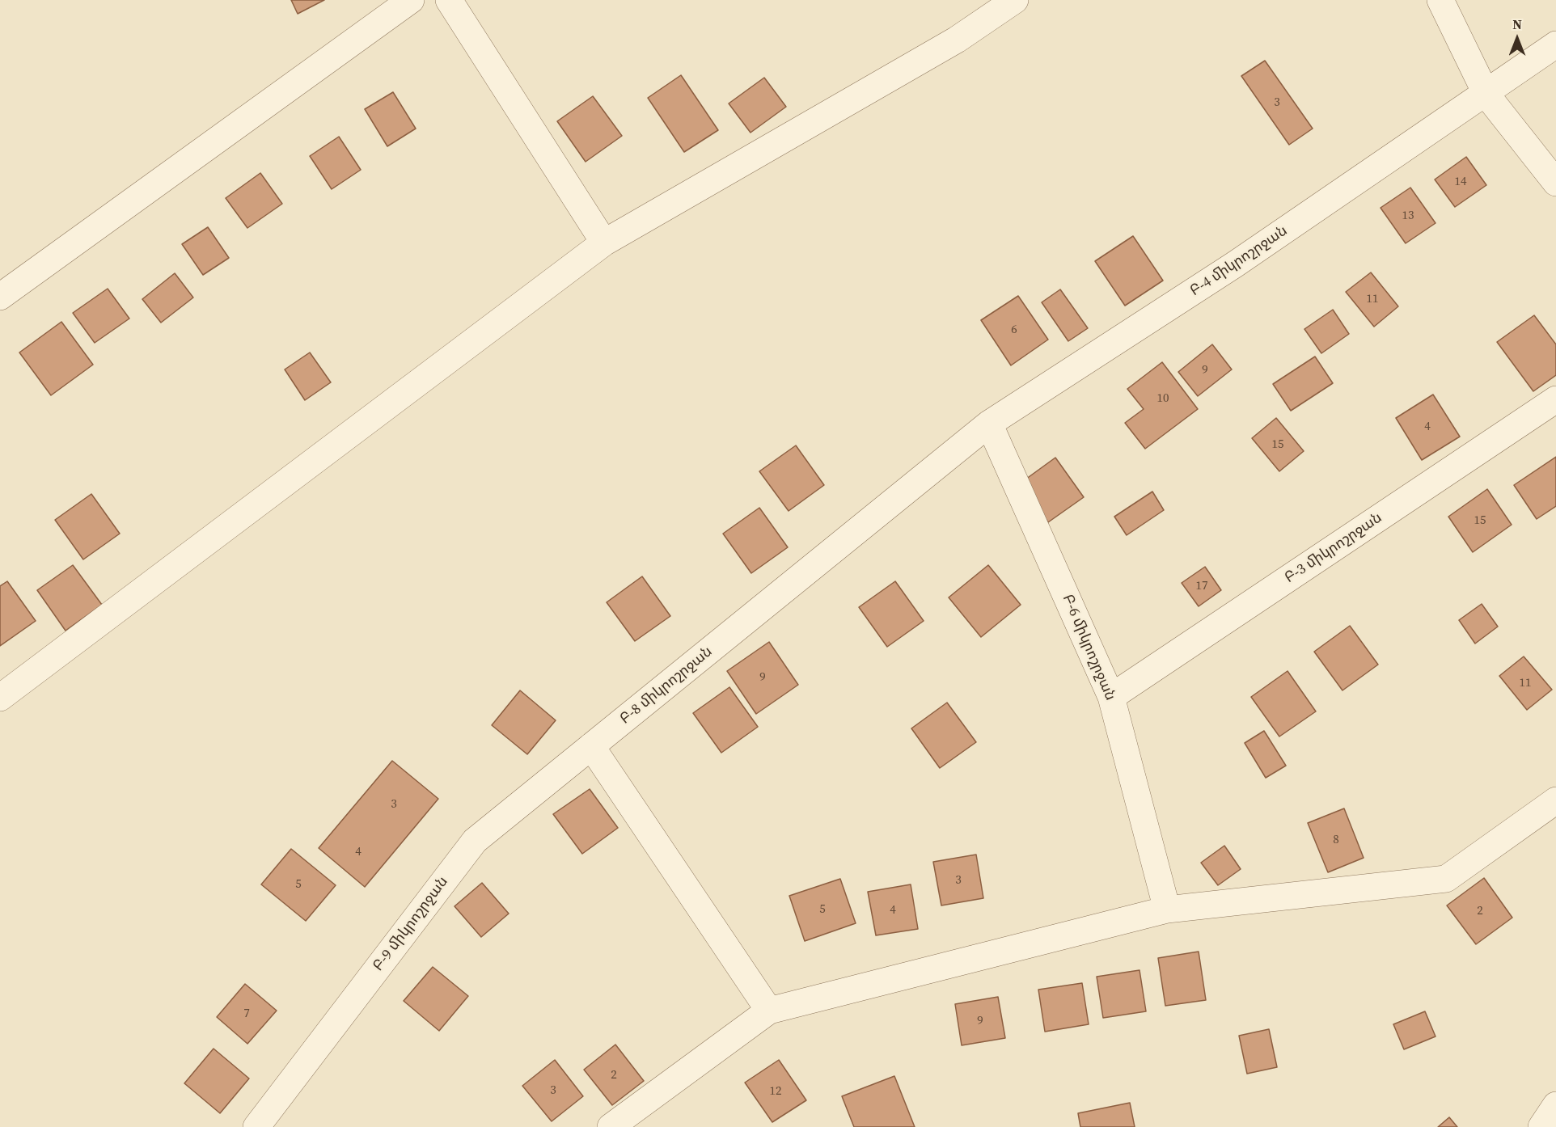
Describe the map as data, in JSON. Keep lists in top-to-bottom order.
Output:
{
  "streets": {
    "street": [
      "Բ-4 միկրոշրջան",
      "Բ-3 միկրոշրջան",
      "Բ-6 միկրոշրջան",
      "Բ-8 միկրոշրջան",
      "Բ-9 միկրոշրջան"
    ]
  },
  "crossings": [
    ["Բ-4 միկրոշրջան", "Բ-6 միկրոշրջան"],
    ["Բ-4 միկրոշրջան", "Բ-8 միկրոշրջան"],
    ["Բ-3 միկրոշրջան", "Բ-6 միկրոշրջան"],
    ["Բ-6 միկրոշրջան", "Բ-8 միկրոշրջան"],
    ["Բ-8 միկրոշրջան", "Բ-9 միկրոշրջան"]
  ],
  "house_numbers": [
    "3",
    "14",
    "13",
    "11",
    "6",
    "9",
    "10",
    "4",
    "15",
    "15",
    "17",
    "9",
    "11",
    "3",
    "8",
    "4",
    "3",
    "5",
    "5",
    "4",
    "2",
    "7",
    "9",
    "2",
    "3",
    "12"
  ],
  "north": "top"
}
